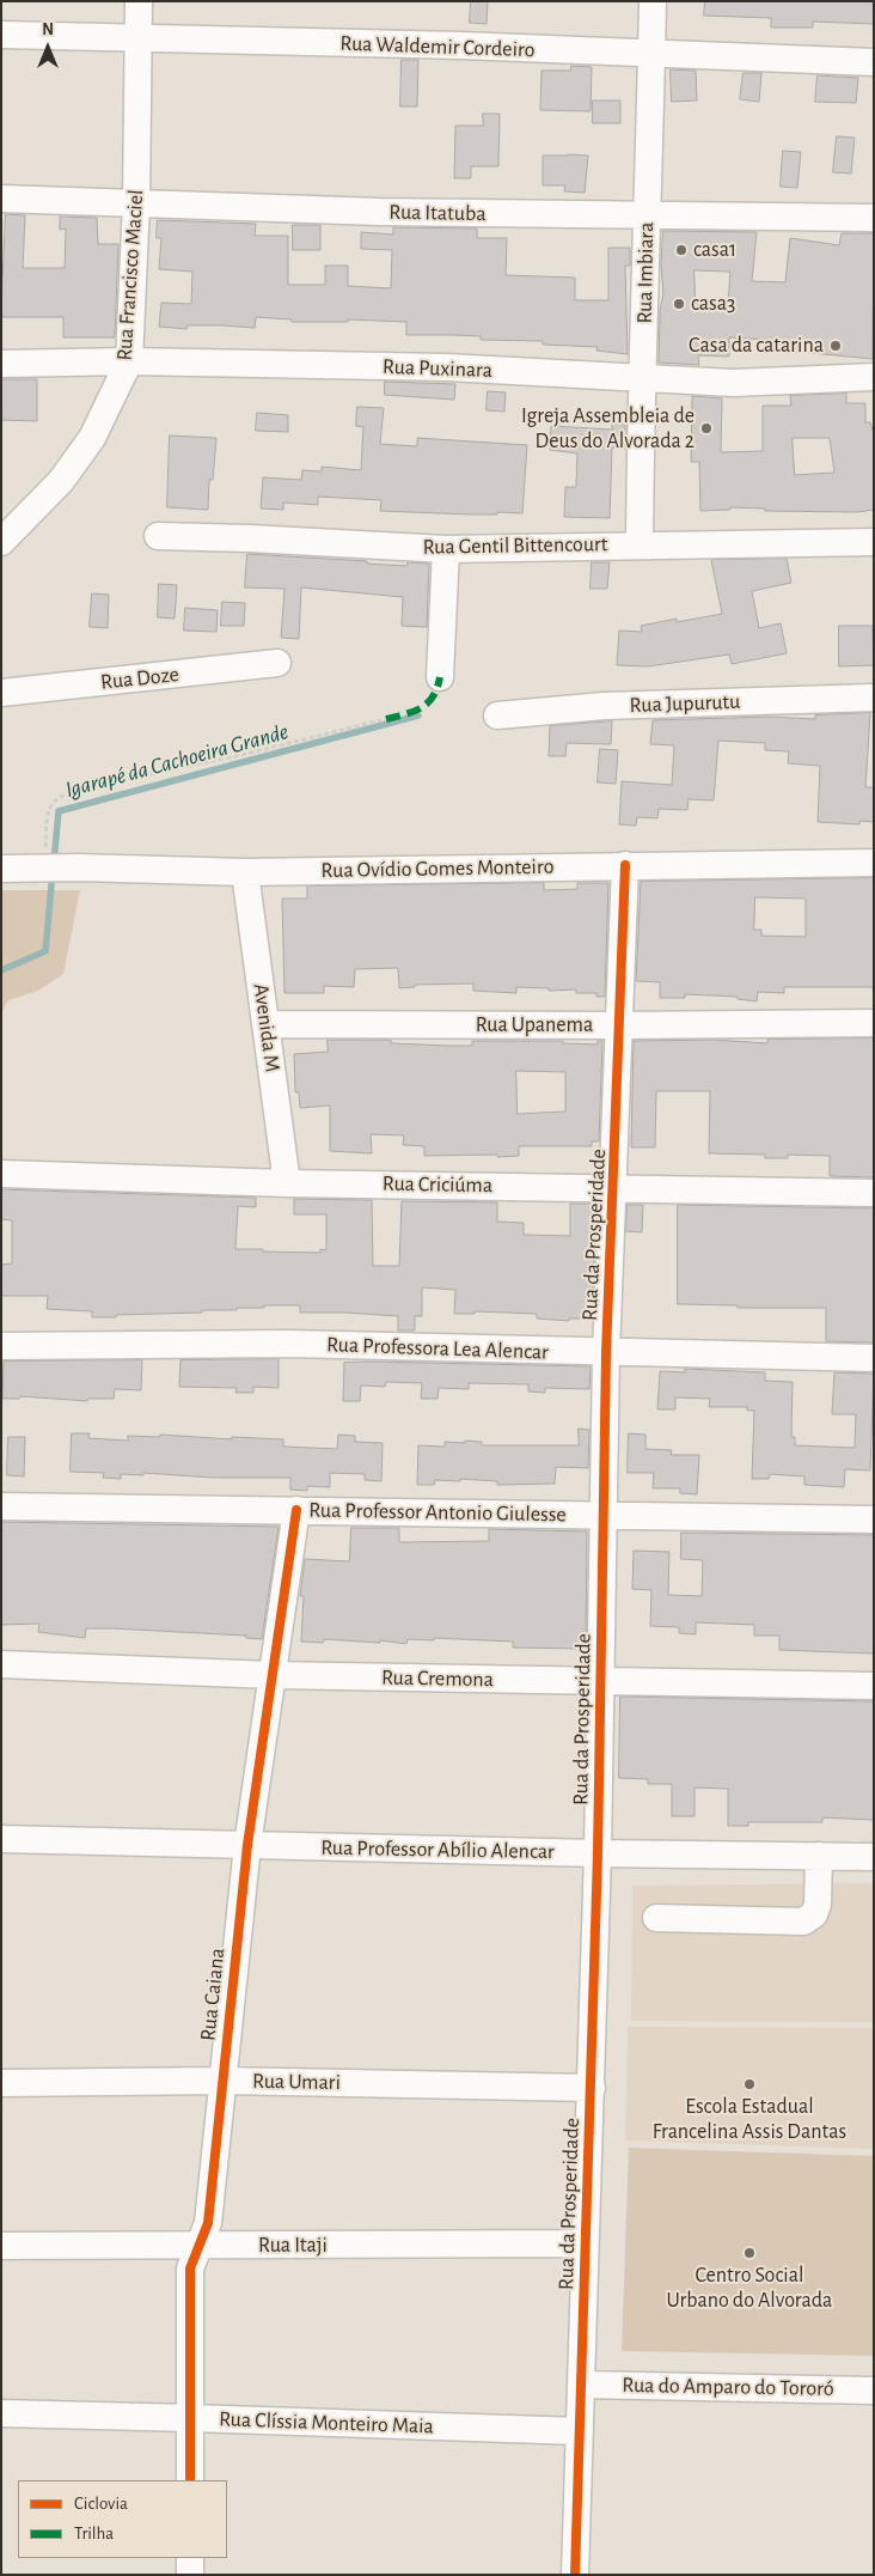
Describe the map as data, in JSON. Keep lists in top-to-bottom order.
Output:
{
  "streets": {
    "street": [
      "Rua Waldemir Cordeiro",
      "Rua Itatuba",
      "Rua Imbiara",
      "Rua Francisco Maciel",
      "Rua Puxinara",
      "Rua Gentil Bittencourt",
      "Rua Doze",
      "Rua Jupurutu",
      "Rua Ovídio Gomes Monteiro",
      "Rua Upanema",
      "Avenida M",
      "Rua Criciúma",
      "Rua da Prosperidade",
      "Rua Professora Lea Alencar",
      "Rua Professor Antonio Giulesse",
      "Rua Cremona",
      "Rua Professor Abílio Alencar",
      "Rua Caiana",
      "Rua Umari",
      "Rua Itaji",
      "Rua do Amparo do Tororó",
      "Rua Clíssia Monteiro Maia"
    ]
  },
  "crossings": [
    ["Rua Waldemir Cordeiro", "Rua Imbiara"],
    ["Rua Waldemir Cordeiro", "Rua Francisco Maciel"],
    ["Rua Itatuba", "Rua Imbiara"],
    ["Rua Itatuba", "Rua Francisco Maciel"],
    ["Rua Imbiara", "Rua Puxinara"],
    ["Rua Imbiara", "Rua Gentil Bittencourt"],
    ["Rua Francisco Maciel", "Rua Puxinara"],
    ["Rua Ovídio Gomes Monteiro", "Avenida M"],
    ["Rua Ovídio Gomes Monteiro", "Rua da Prosperidade"],
    ["Rua Upanema", "Avenida M"],
    ["Rua Upanema", "Rua da Prosperidade"],
    ["Avenida M", "Rua Criciúma"],
    ["Rua Criciúma", "Rua da Prosperidade"],
    ["Rua da Prosperidade", "Rua Professora Lea Alencar"],
    ["Rua da Prosperidade", "Rua Professor Antonio Giulesse"],
    ["Rua da Prosperidade", "Rua Cremona"],
    ["Rua da Prosperidade", "Rua Professor Abílio Alencar"],
    ["Rua da Prosperidade", "Rua Umari"],
    ["Rua da Prosperidade", "Rua Itaji"],
    ["Rua da Prosperidade", "Rua do Amparo do Tororó"],
    ["Rua da Prosperidade", "Rua Clíssia Monteiro Maia"],
    ["Rua Professor Antonio Giulesse", "Rua Caiana"],
    ["Rua Cremona", "Rua Caiana"],
    ["Rua Professor Abílio Alencar", "Rua Caiana"],
    ["Rua Caiana", "Rua Umari"],
    ["Rua Caiana", "Rua Itaji"],
    ["Rua Caiana", "Rua Clíssia Monteiro Maia"]
  ],
  "water": ["Igarapé da Cachoeira Grande"],
  "places": [
    "casa1",
    "casa3",
    "Casa da catarina",
    "Igreja Assembleia de Deus do Alvorada 2",
    "Escola Estadual Francelina Assis Dantas",
    "Centro Social Urbano do Alvorada"
  ],
  "legend": ["Ciclovia", "Trilha"],
  "north": "top"
}
